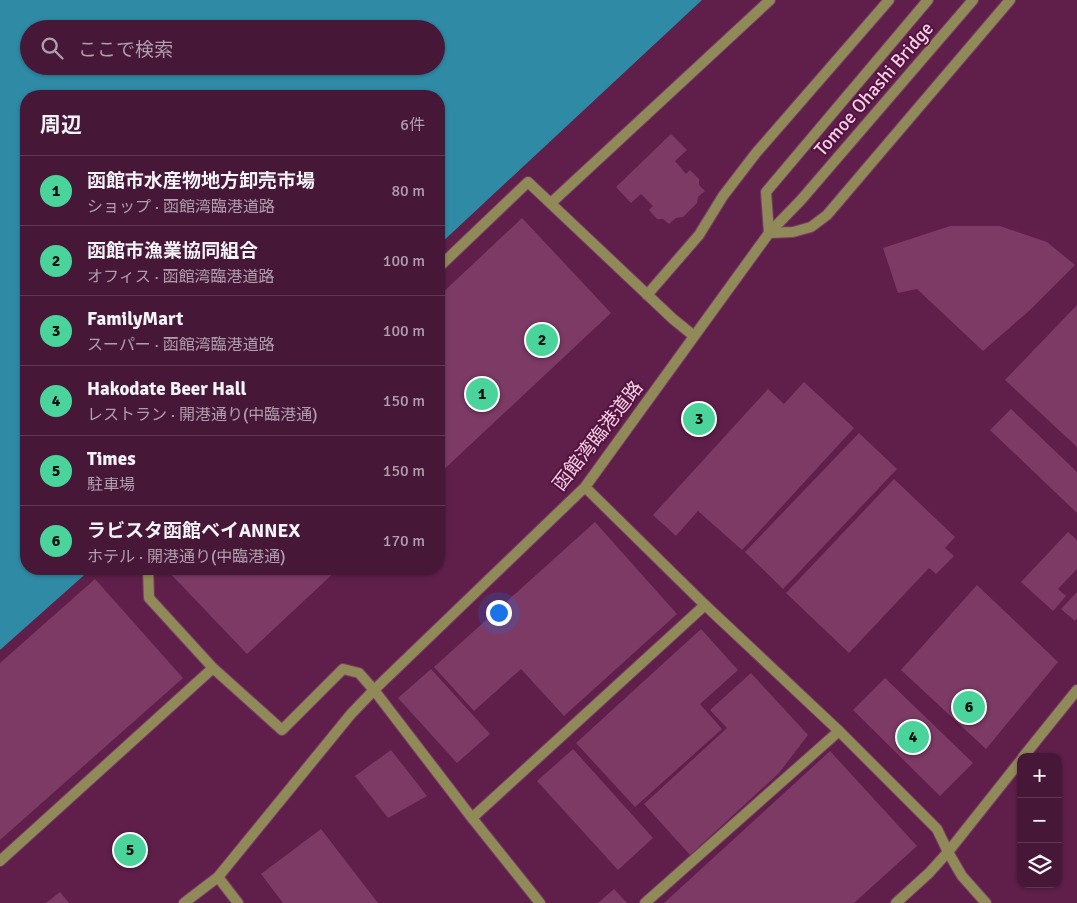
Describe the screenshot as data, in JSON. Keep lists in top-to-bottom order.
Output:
{
  "streets": {
    "street": ["Tomoe Ohashi Bridge", "函館湾臨港道路"]
  },
  "crossings": [
    ["Tomoe Ohashi Bridge", "函館湾臨港道路"]
  ],
  "page": {
    "search": "ここで検索",
    "heading": ["周辺", "6件"],
    "list": [
      {
        "mark": "1",
        "name": "函館市水産物地方卸売市場",
        "note": "ショップ · 函館湾臨港道路",
        "value": "80 m"
      },
      {
        "mark": "2",
        "name": "函館市漁業協同組合",
        "note": "オフィス · 函館湾臨港道路",
        "value": "100 m"
      },
      {
        "mark": "3",
        "name": "FamilyMart",
        "note": "スーパー · 函館湾臨港道路",
        "value": "100 m"
      },
      {
        "mark": "4",
        "name": "Hakodate Beer Hall",
        "note": "レストラン · 開港通り(中臨港通)",
        "value": "150 m"
      },
      {
        "mark": "5",
        "name": "Times",
        "note": "駐車場",
        "value": "150 m"
      },
      {
        "mark": "6",
        "name": "ラビスタ函館ベイANNEX",
        "note": "ホテル · 開港通り(中臨港通)",
        "value": "170 m"
      }
    ],
    "pins": [
      "2",
      "1",
      "3",
      "6",
      "4",
      "5"
    ],
    "map_buttons": ["+", "−"]
  }
}
